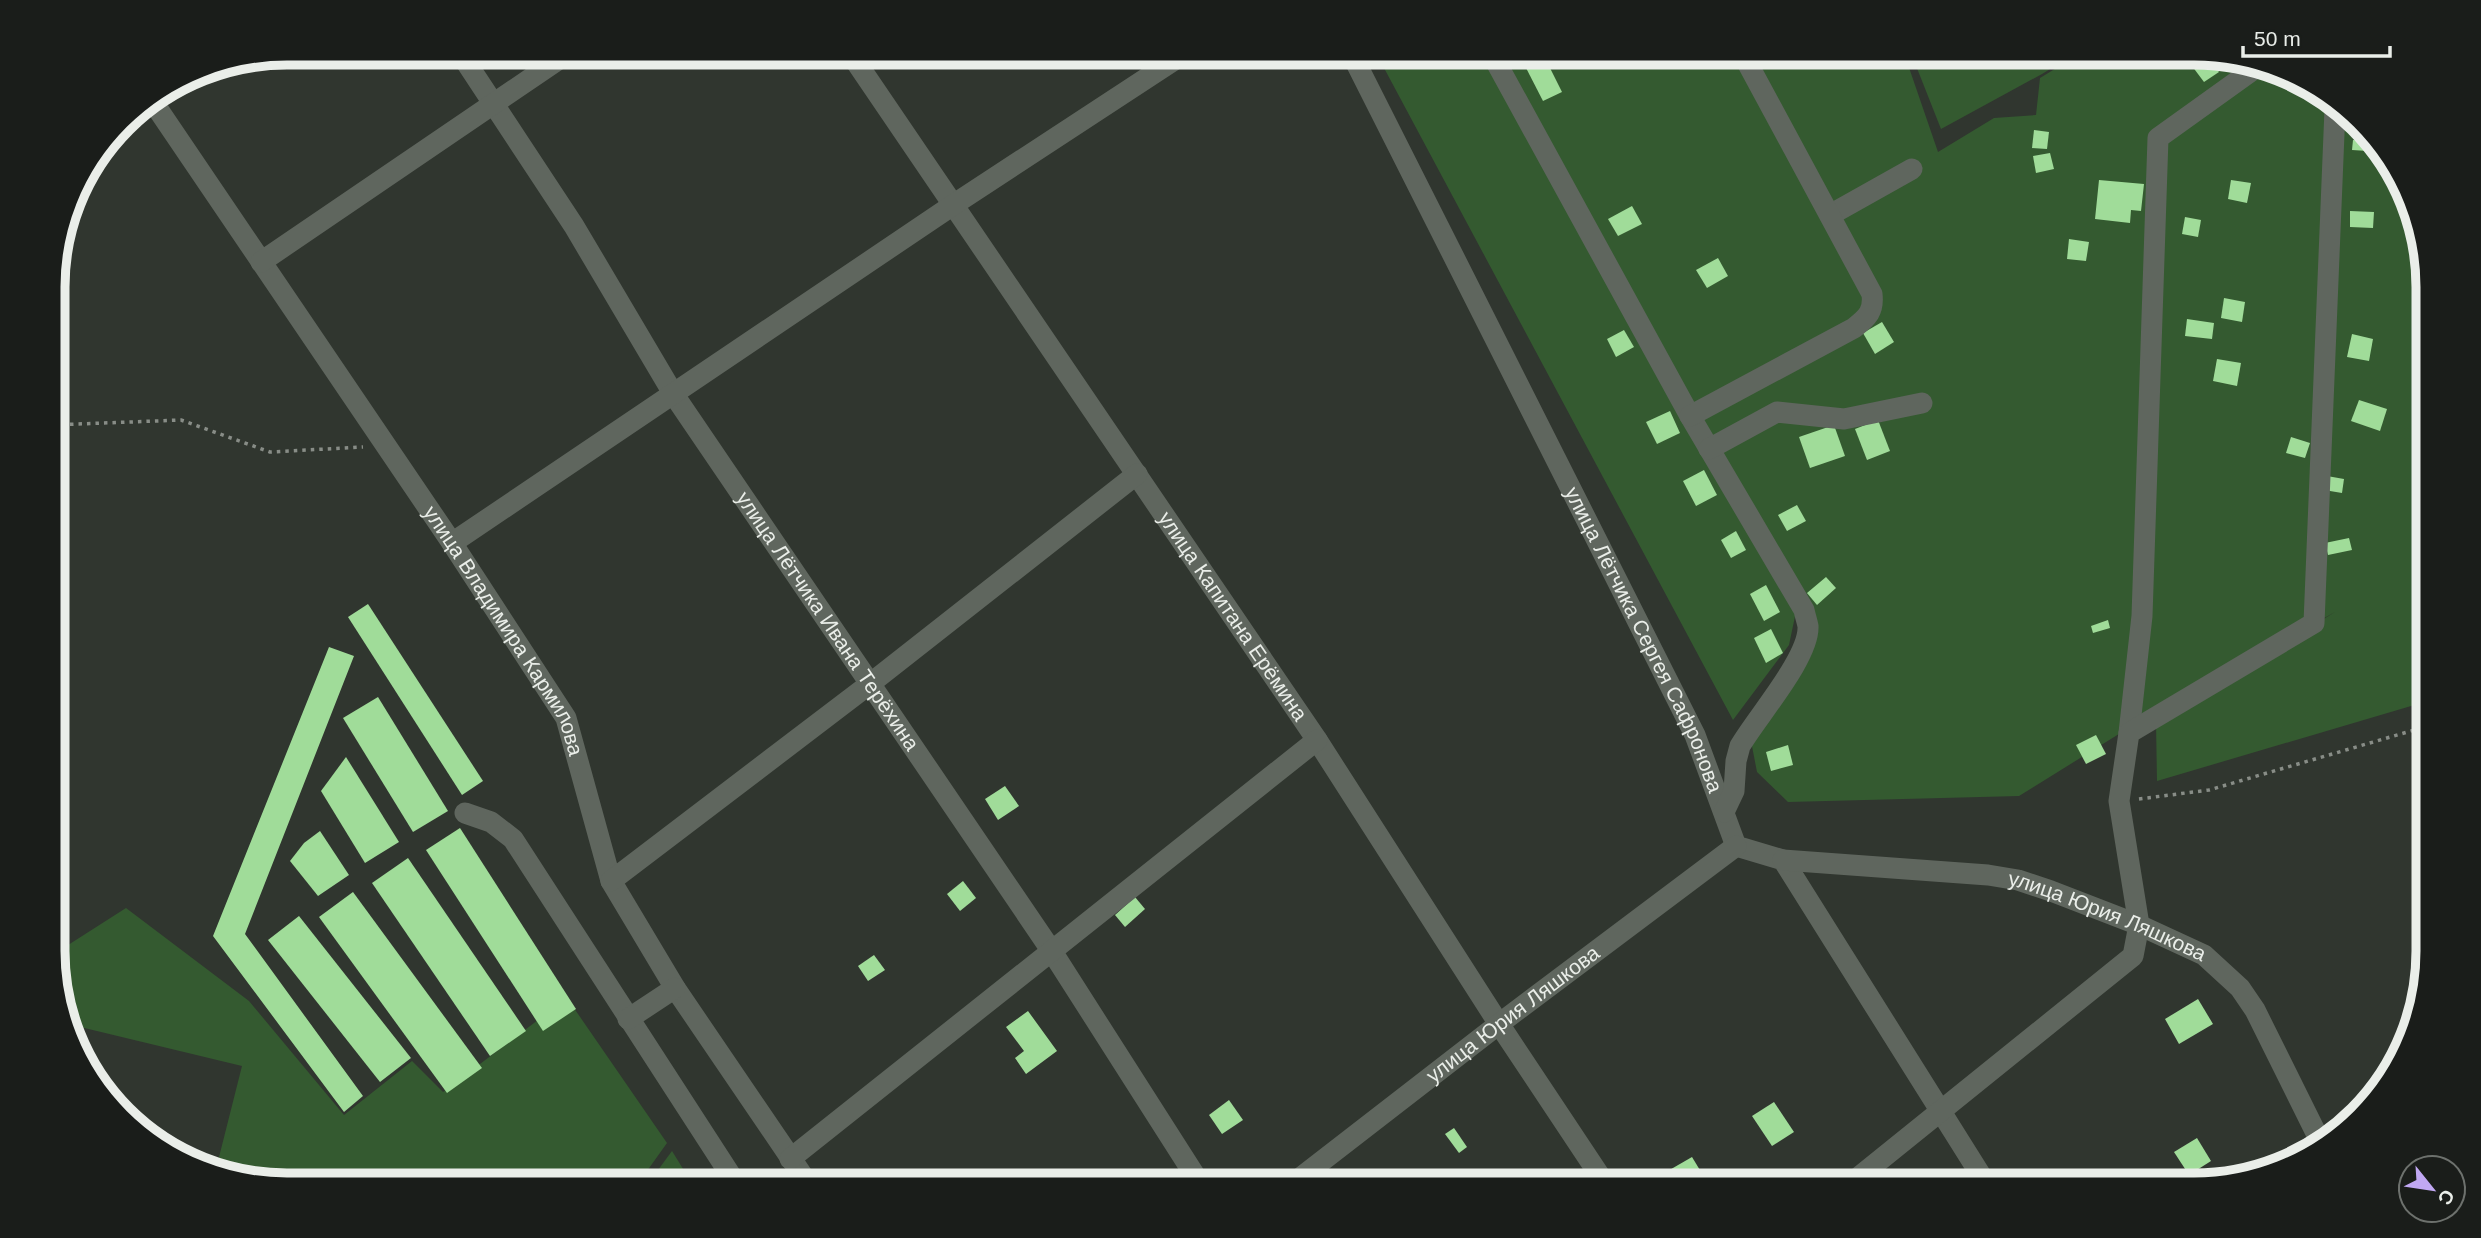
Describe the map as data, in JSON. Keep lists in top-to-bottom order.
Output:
{
  "streets": {
    "street": [
      "улица Капитана Ерёмина",
      "улица Лётчика Ивана Терёхина",
      "улица Владимира Кармилова",
      "улица Лётчика Сергея Сафронова",
      "улица Юрия Ляшкова"
    ]
  },
  "crossings": [
    ["улица Капитана Ерёмина", "улица Юрия Ляшкова"],
    ["улица Лётчика Сергея Сафронова", "улица Юрия Ляшкова"]
  ],
  "scale_bar": "50 m",
  "north": "bottom right"
}
